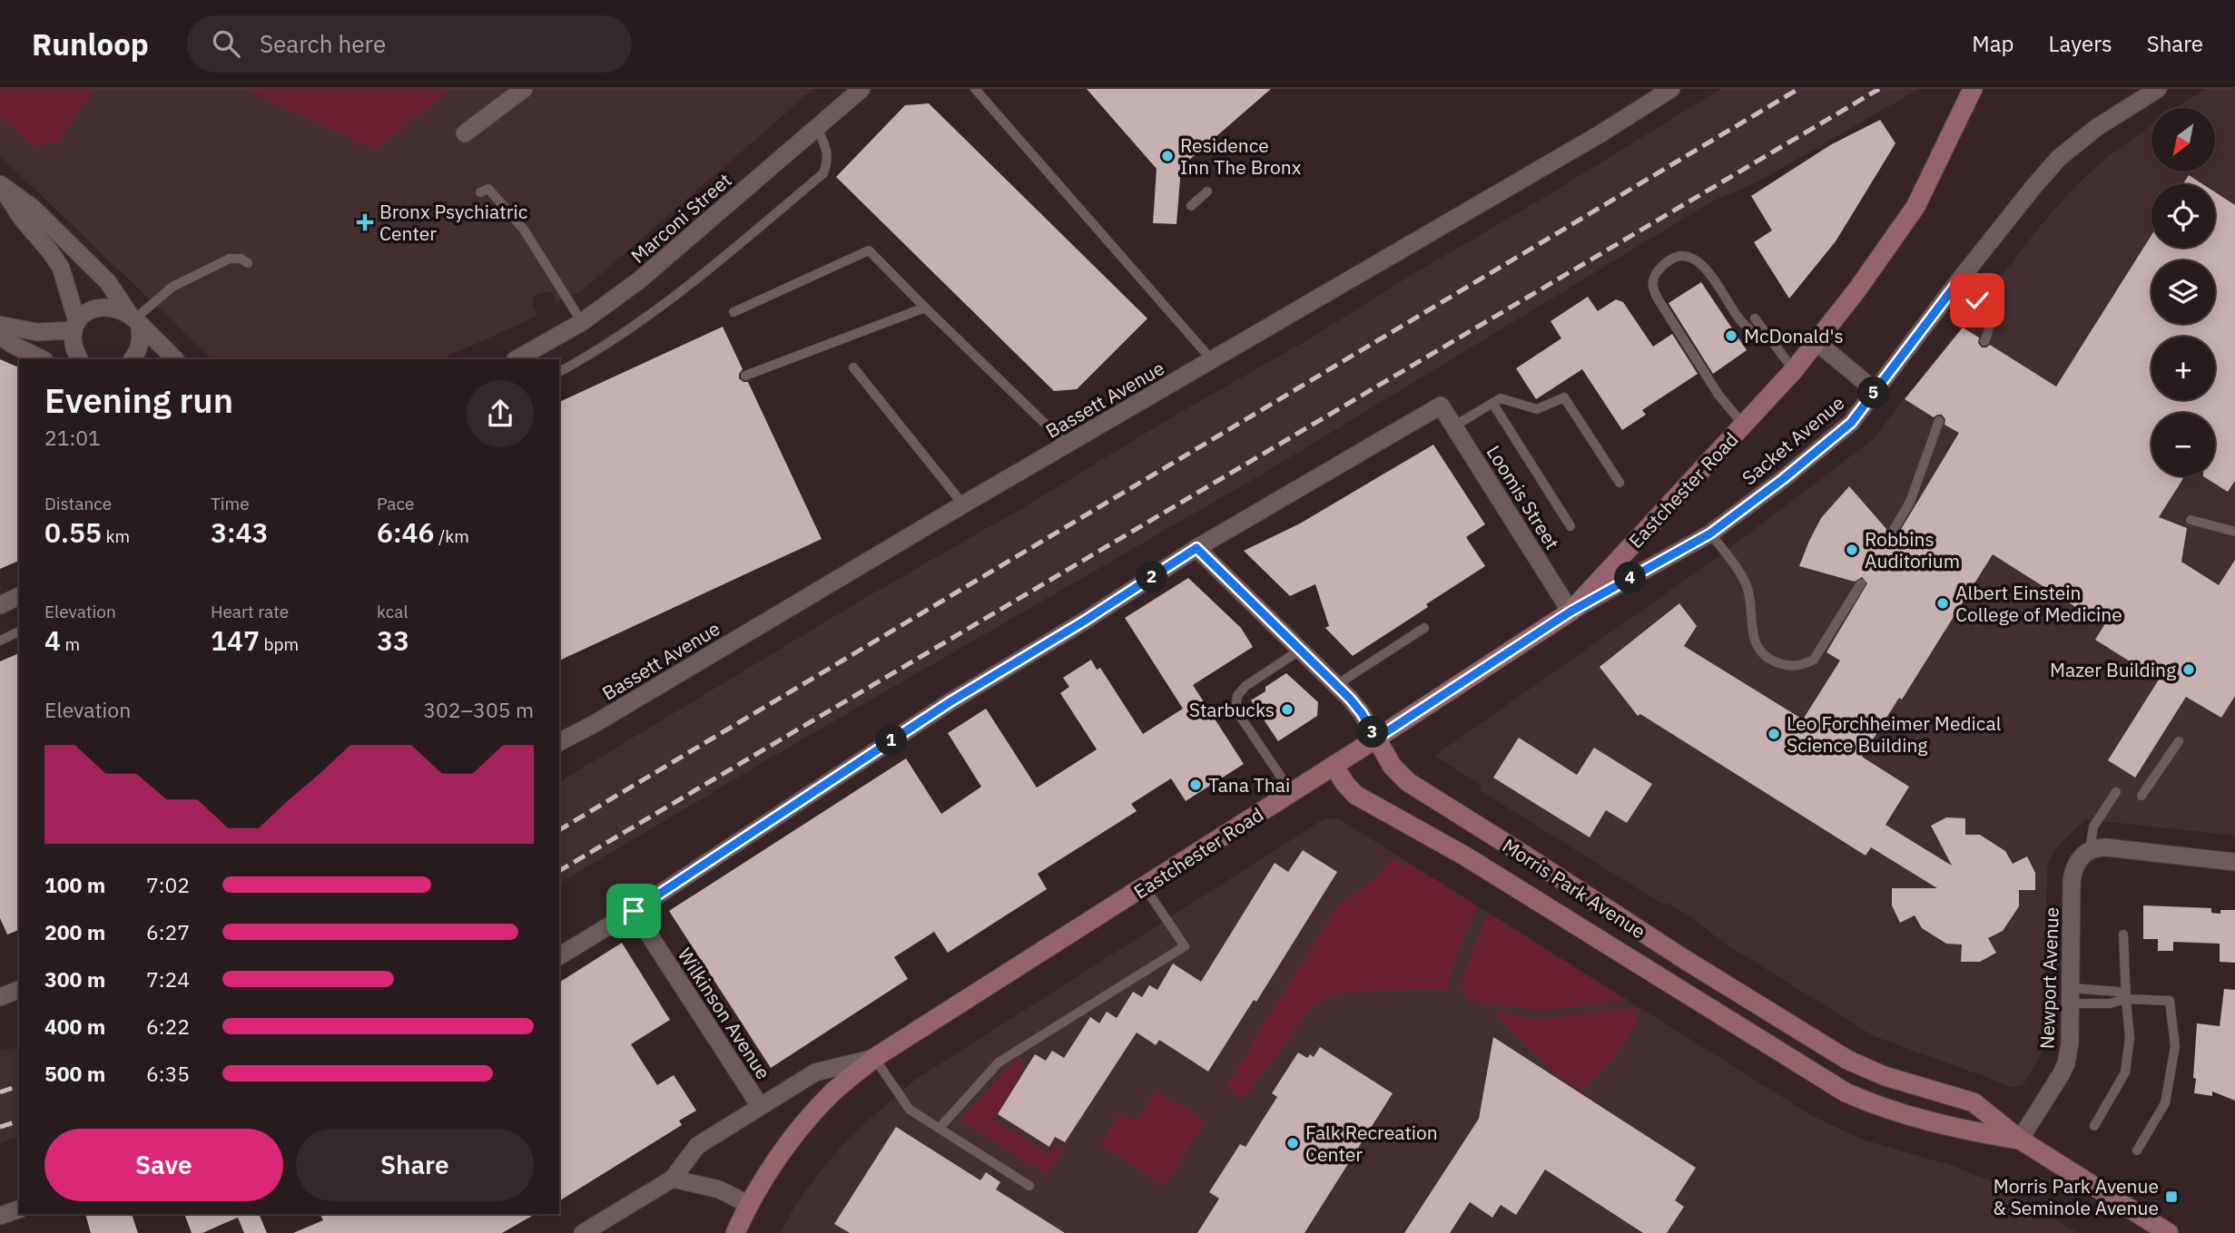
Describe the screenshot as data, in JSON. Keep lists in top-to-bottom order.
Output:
{
  "streets": {
    "main road": ["Eastchester Road", "Morris Park Avenue"],
    "street": [
      "Marconi Street",
      "Bassett Avenue",
      "Sacket Avenue",
      "Loomis Street",
      "Newport Avenue",
      "Wilkinson Avenue"
    ]
  },
  "crossings": [
    ["Sacket Avenue", "Eastchester Road"],
    ["Sacket Avenue", "Loomis Street"],
    ["Eastchester Road", "Loomis Street"],
    ["Eastchester Road", "Morris Park Avenue"],
    ["Eastchester Road", "Wilkinson Avenue"],
    ["Loomis Street", "Morris Park Avenue"],
    ["Morris Park Avenue", "Newport Avenue"]
  ],
  "places": {
    "other": [
      "Residence Inn The Bronx",
      "McDonald's",
      "Robbins Auditorium",
      "Albert Einstein College of Medicine",
      "Mazer Building",
      "Starbucks",
      "Leo Forchheimer Medical Science Building",
      "Tana Thai",
      "Falk Recreation Center"
    ],
    "health": ["Bronx Psychiatric Center"],
    "transit": ["Morris Park Avenue & Seminole Avenue"]
  },
  "north": "bottom left",
  "page": {
    "header": "Runloop",
    "search": "Search here",
    "nav": ["Map", "Layers", "Share"],
    "map_buttons": ["+", "−"],
    "heading": ["Evening run", "21:01"],
    "pins": [
      "5",
      "2",
      "4",
      "3",
      "1"
    ],
    "stats": [
      ["Distance", "0.55 km"],
      ["Time", "3:43"],
      ["Pace", "6:46 /km"],
      ["Elevation", "4 m"],
      ["Heart rate", "147 bpm"],
      ["kcal", "33"]
    ],
    "chart": ["Elevation", "302–305 m"],
    "list": [
      {
        "name": "100 m",
        "note": "7:02"
      },
      {
        "name": "200 m",
        "note": "6:27"
      },
      {
        "name": "300 m",
        "note": "7:24"
      },
      {
        "name": "400 m",
        "note": "6:22"
      },
      {
        "name": "500 m",
        "note": "6:35"
      }
    ],
    "buttons": ["Save", "Share"]
  }
}
